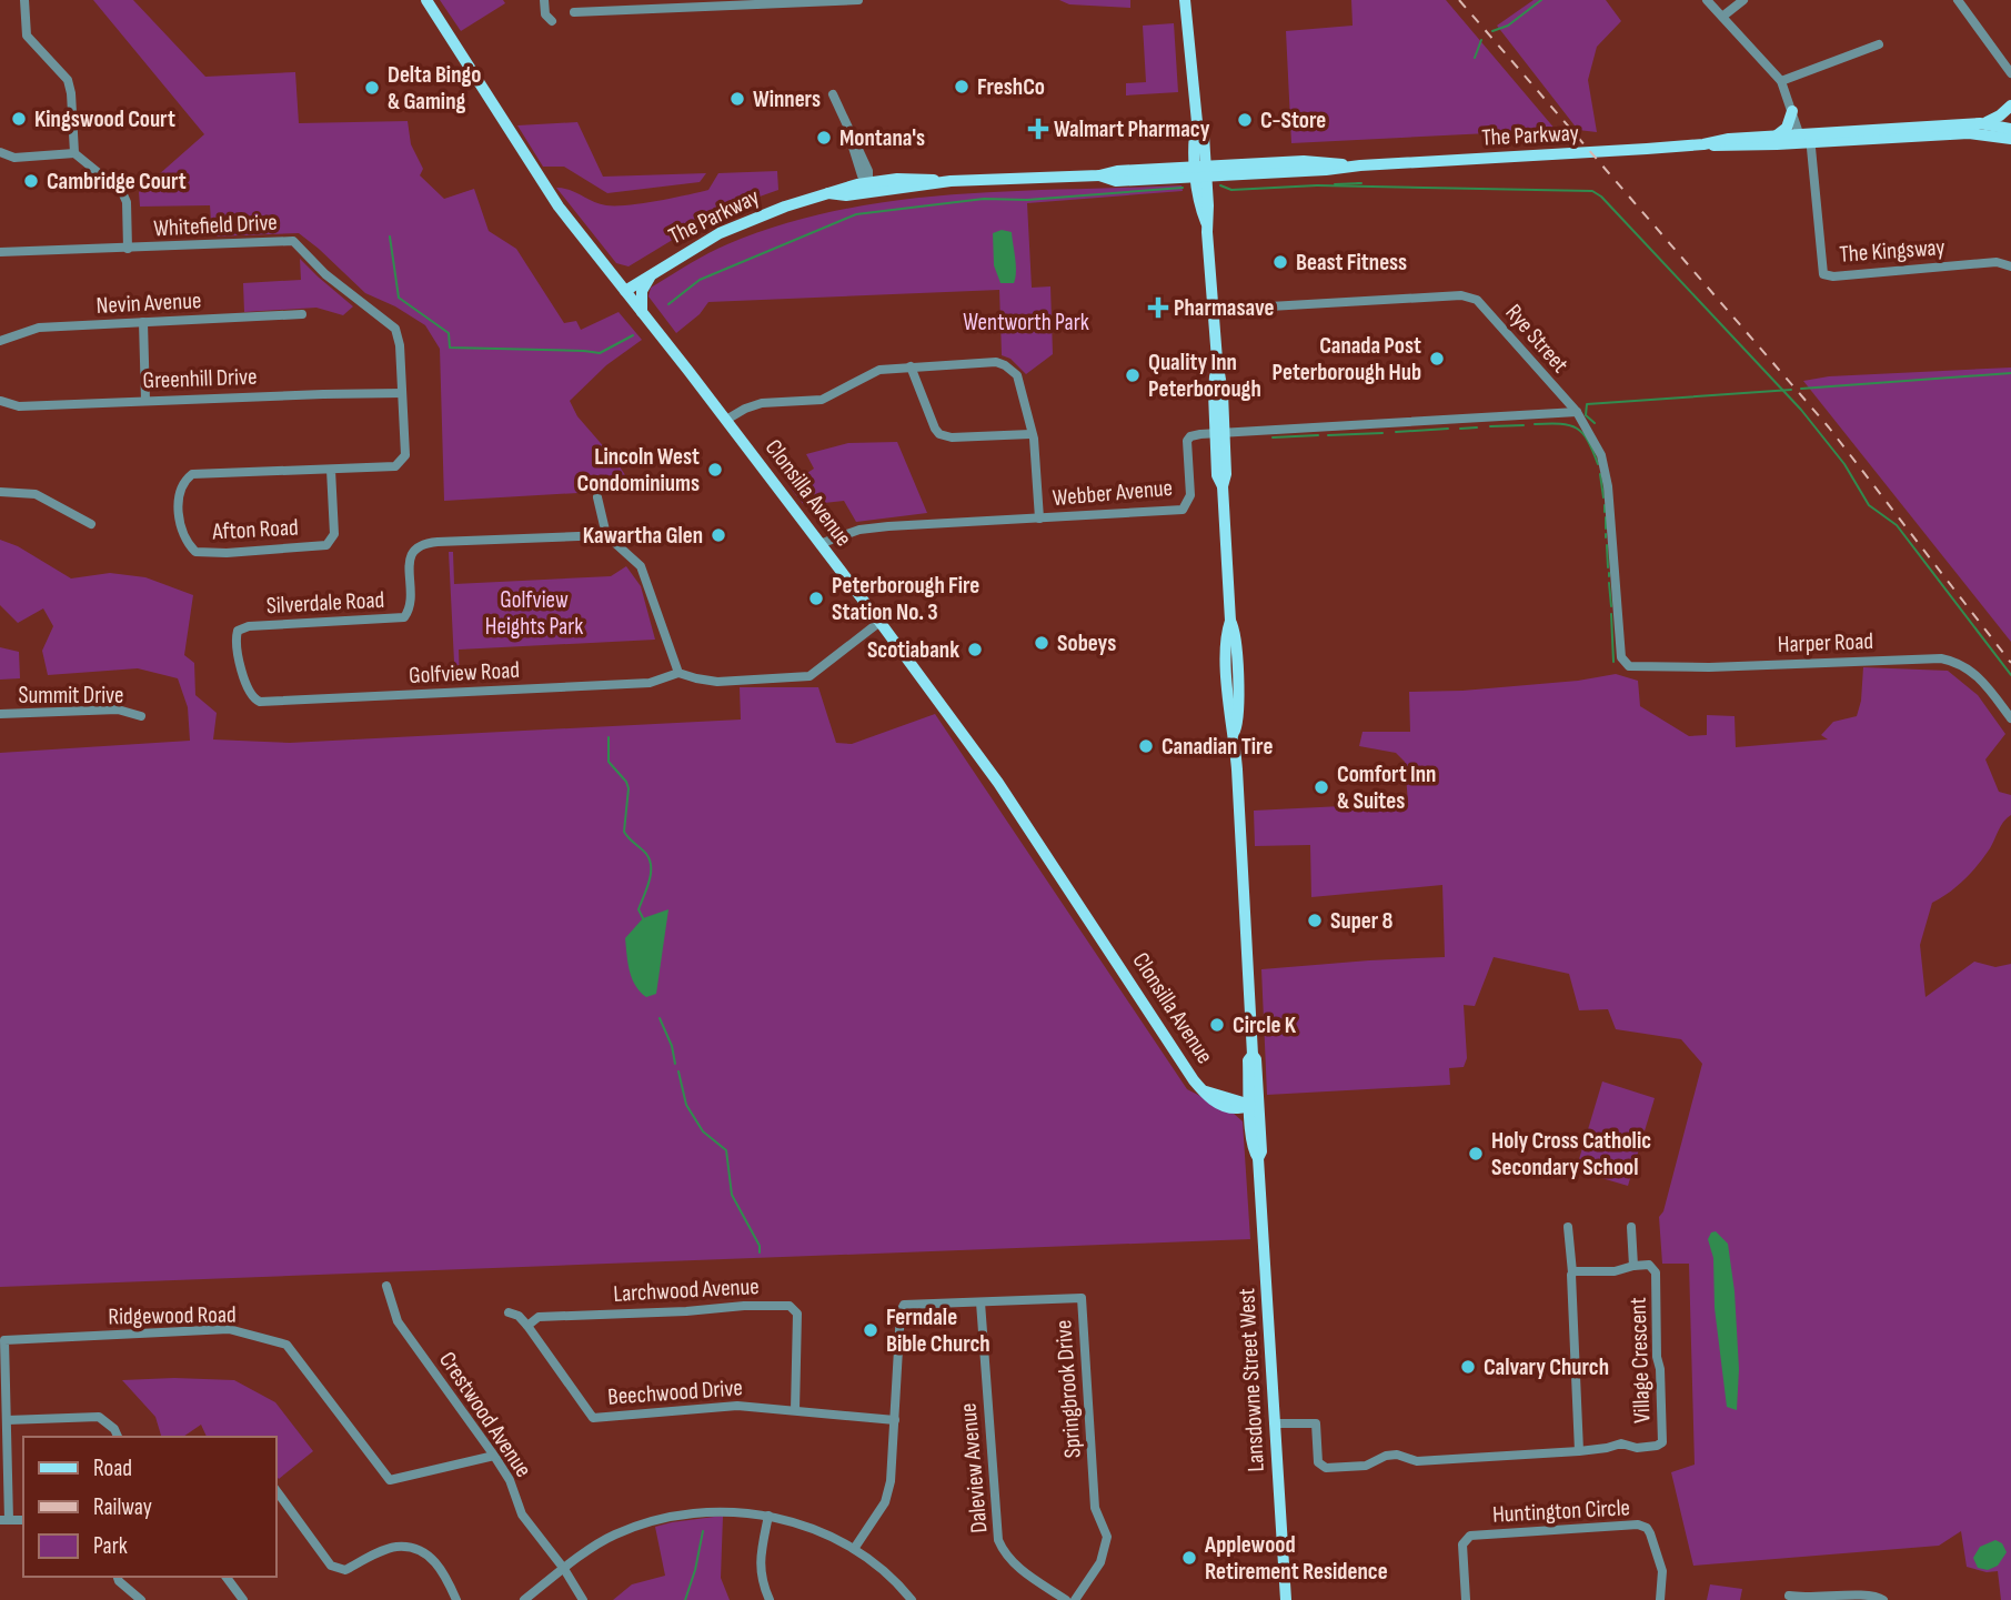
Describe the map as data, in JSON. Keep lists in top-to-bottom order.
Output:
{
  "streets": {
    "main road": ["The Parkway", "Clonsilla Avenue", "Lansdowne Street West"],
    "street": [
      "Whitefield Drive",
      "The Kingsway",
      "Nevin Avenue",
      "Rye Street",
      "Greenhill Drive",
      "Webber Avenue",
      "Afton Road",
      "Silverdale Road",
      "Harper Road",
      "Golfview Road",
      "Summit Drive",
      "Larchwood Avenue",
      "Ridgewood Road",
      "Village Crescent",
      "Springbrook Drive",
      "Beechwood Drive",
      "Crestwood Avenue",
      "Daleview Avenue",
      "Huntington Circle"
    ]
  },
  "crossings": [
    ["The Parkway", "The Kingsway"],
    ["The Parkway", "Clonsilla Avenue"],
    ["The Parkway", "Lansdowne Street West"],
    ["Whitefield Drive", "Afton Road"],
    ["Rye Street", "Webber Avenue"],
    ["Rye Street", "Harper Road"],
    ["Rye Street", "Lansdowne Street West"],
    ["Greenhill Drive", "Afton Road"],
    ["Clonsilla Avenue", "Webber Avenue"],
    ["Clonsilla Avenue", "Lansdowne Street West"],
    ["Webber Avenue", "Lansdowne Street West"],
    ["Silverdale Road", "Golfview Road"],
    ["Larchwood Avenue", "Beechwood Drive"],
    ["Ridgewood Road", "Crestwood Avenue"],
    ["Village Crescent", "Lansdowne Street West"],
    ["Springbrook Drive", "Beechwood Drive"],
    ["Springbrook Drive", "Daleview Avenue"]
  ],
  "parks": ["Wentworth Park", "Golfview Heights Park"],
  "places": {
    "other": [
      "FreshCo",
      "Delta Bingo & Gaming",
      "Winners",
      "Kingswood Court",
      "C-Store",
      "Montana's",
      "Cambridge Court",
      "Beast Fitness",
      "Canada Post Peterborough Hub",
      "Quality Inn Peterborough",
      "Lincoln West Condominiums",
      "Kawartha Glen",
      "Peterborough Fire Station No. 3",
      "Sobeys",
      "Scotiabank",
      "Canadian Tire",
      "Comfort Inn & Suites",
      "Super 8",
      "Circle K",
      "Holy Cross Catholic Secondary School",
      "Ferndale Bible Church",
      "Calvary Church",
      "Applewood Retirement Residence"
    ],
    "health": ["Walmart Pharmacy", "Pharmasave"]
  },
  "legend": ["Road", "Railway", "Park"]
}
